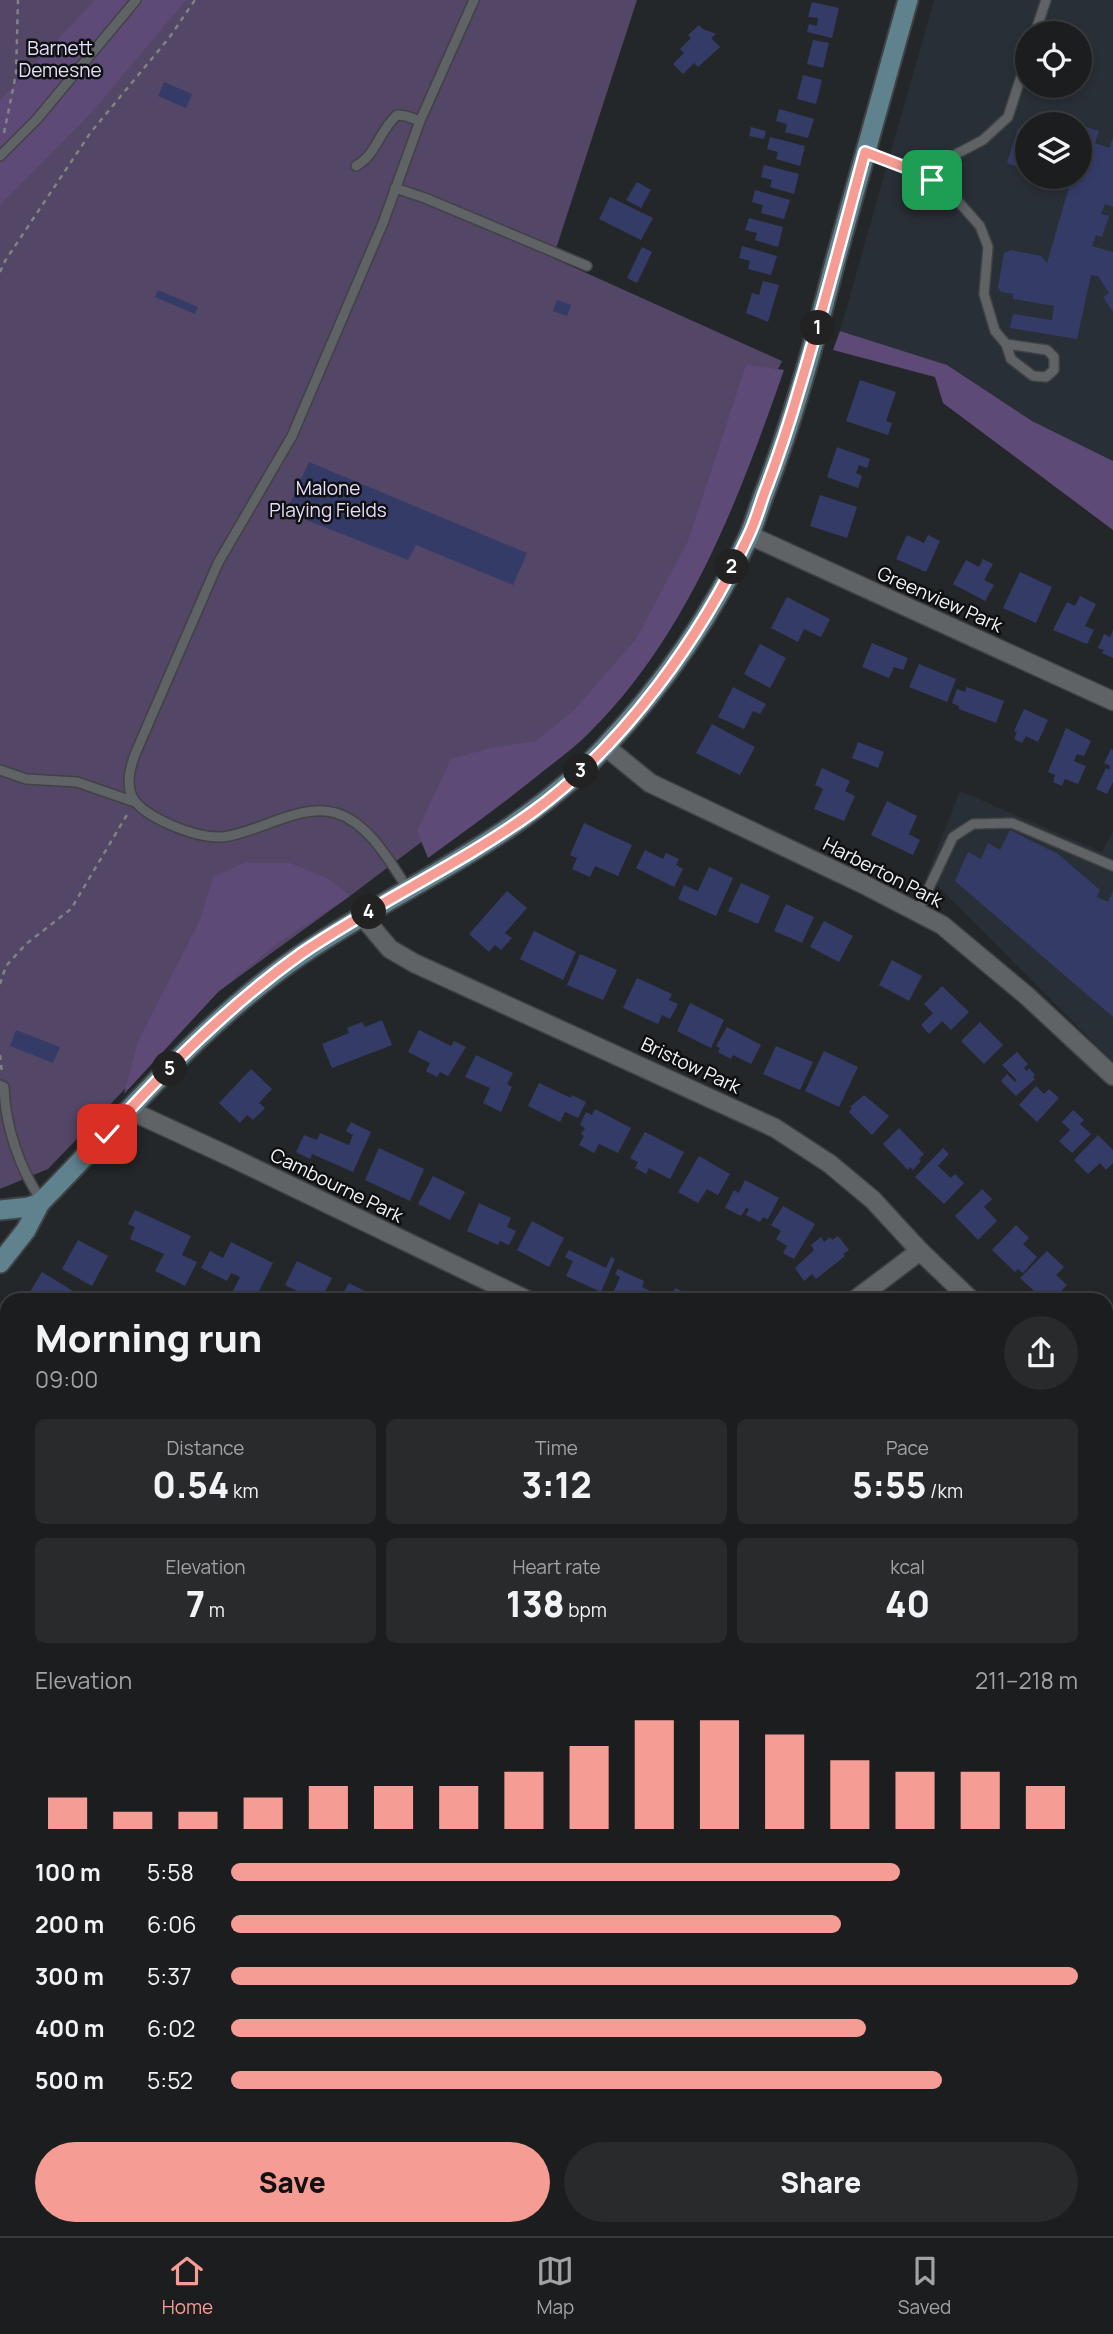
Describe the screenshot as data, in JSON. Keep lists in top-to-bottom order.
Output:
{
  "streets": {
    "street": [
      "Greenview Park",
      "Harberton Park",
      "Bristow Park",
      "Cambourne Park"
    ]
  },
  "parks": ["Barnett Demesne", "Malone Playing Fields"],
  "page": {
    "pins": [
      "1",
      "2",
      "3",
      "4",
      "5"
    ],
    "heading": ["Morning run", "09:00"],
    "stats": [
      ["Distance", "0.54 km"],
      ["Time", "3:12"],
      ["Pace", "5:55 /km"],
      ["Elevation", "7 m"],
      ["Heart rate", "138 bpm"],
      ["kcal", "40"]
    ],
    "chart": ["Elevation", "211–218 m"],
    "list": [
      {
        "name": "100 m",
        "note": "5:58"
      },
      {
        "name": "200 m",
        "note": "6:06"
      },
      {
        "name": "300 m",
        "note": "5:37"
      },
      {
        "name": "400 m",
        "note": "6:02"
      },
      {
        "name": "500 m",
        "note": "5:52"
      }
    ],
    "buttons": ["Save", "Share"],
    "tabs": ["Home", "Map", "Saved"]
  }
}
